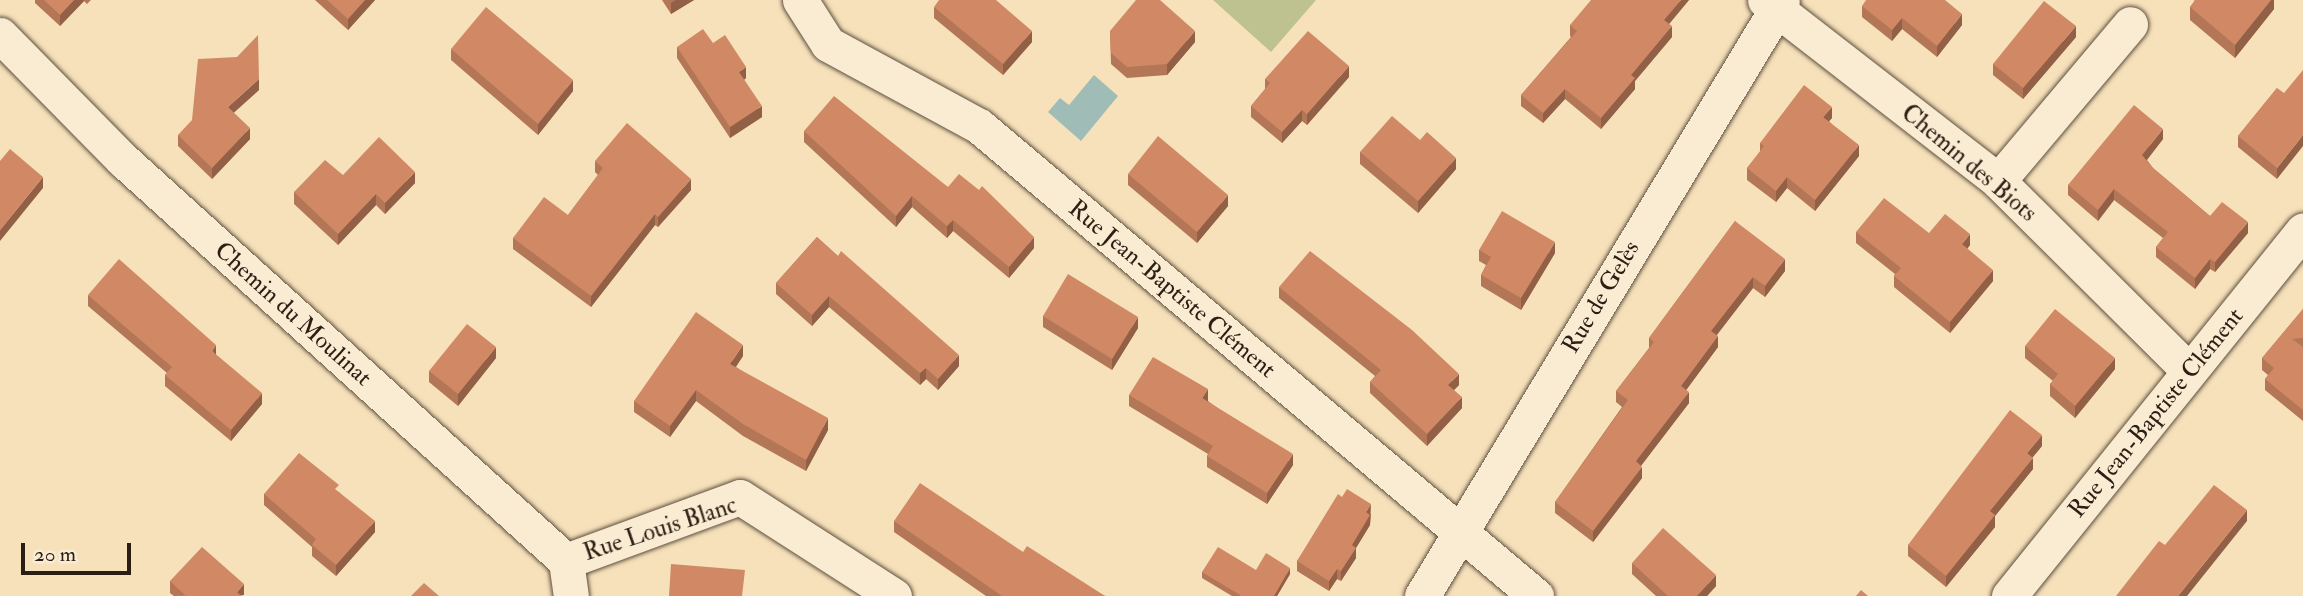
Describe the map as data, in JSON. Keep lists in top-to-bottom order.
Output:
{
  "streets": {
    "street": [
      "Chemin des Biots",
      "Rue Jean-Baptiste Clément",
      "Rue de Gelès",
      "Chemin du Moulinat",
      "Rue Louis Blanc"
    ]
  },
  "crossings": [
    ["Chemin des Biots", "Rue Jean-Baptiste Clément"],
    ["Chemin des Biots", "Rue de Gelès"],
    ["Rue Jean-Baptiste Clément", "Rue de Gelès"],
    ["Chemin du Moulinat", "Rue Louis Blanc"]
  ],
  "scale_bar": "20 m"
}
